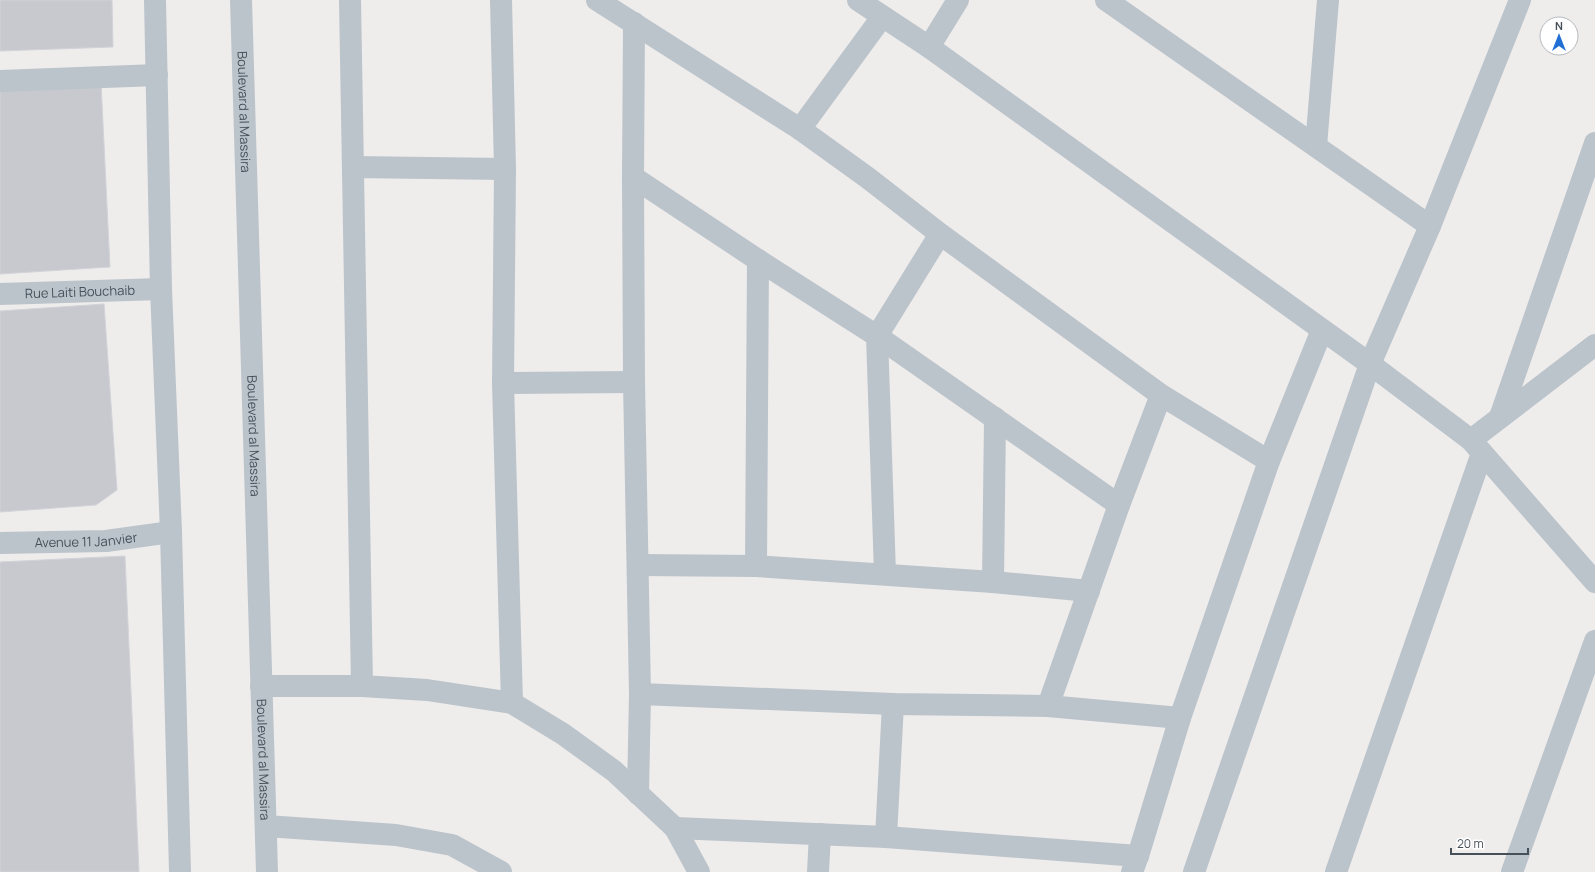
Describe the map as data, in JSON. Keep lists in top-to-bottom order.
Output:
{
  "streets": {
    "street": ["Boulevard al Massira", "Rue Laiti Bouchaib", "Avenue 11 Janvier"]
  },
  "scale_bar": "20 m",
  "north": "top"
}
